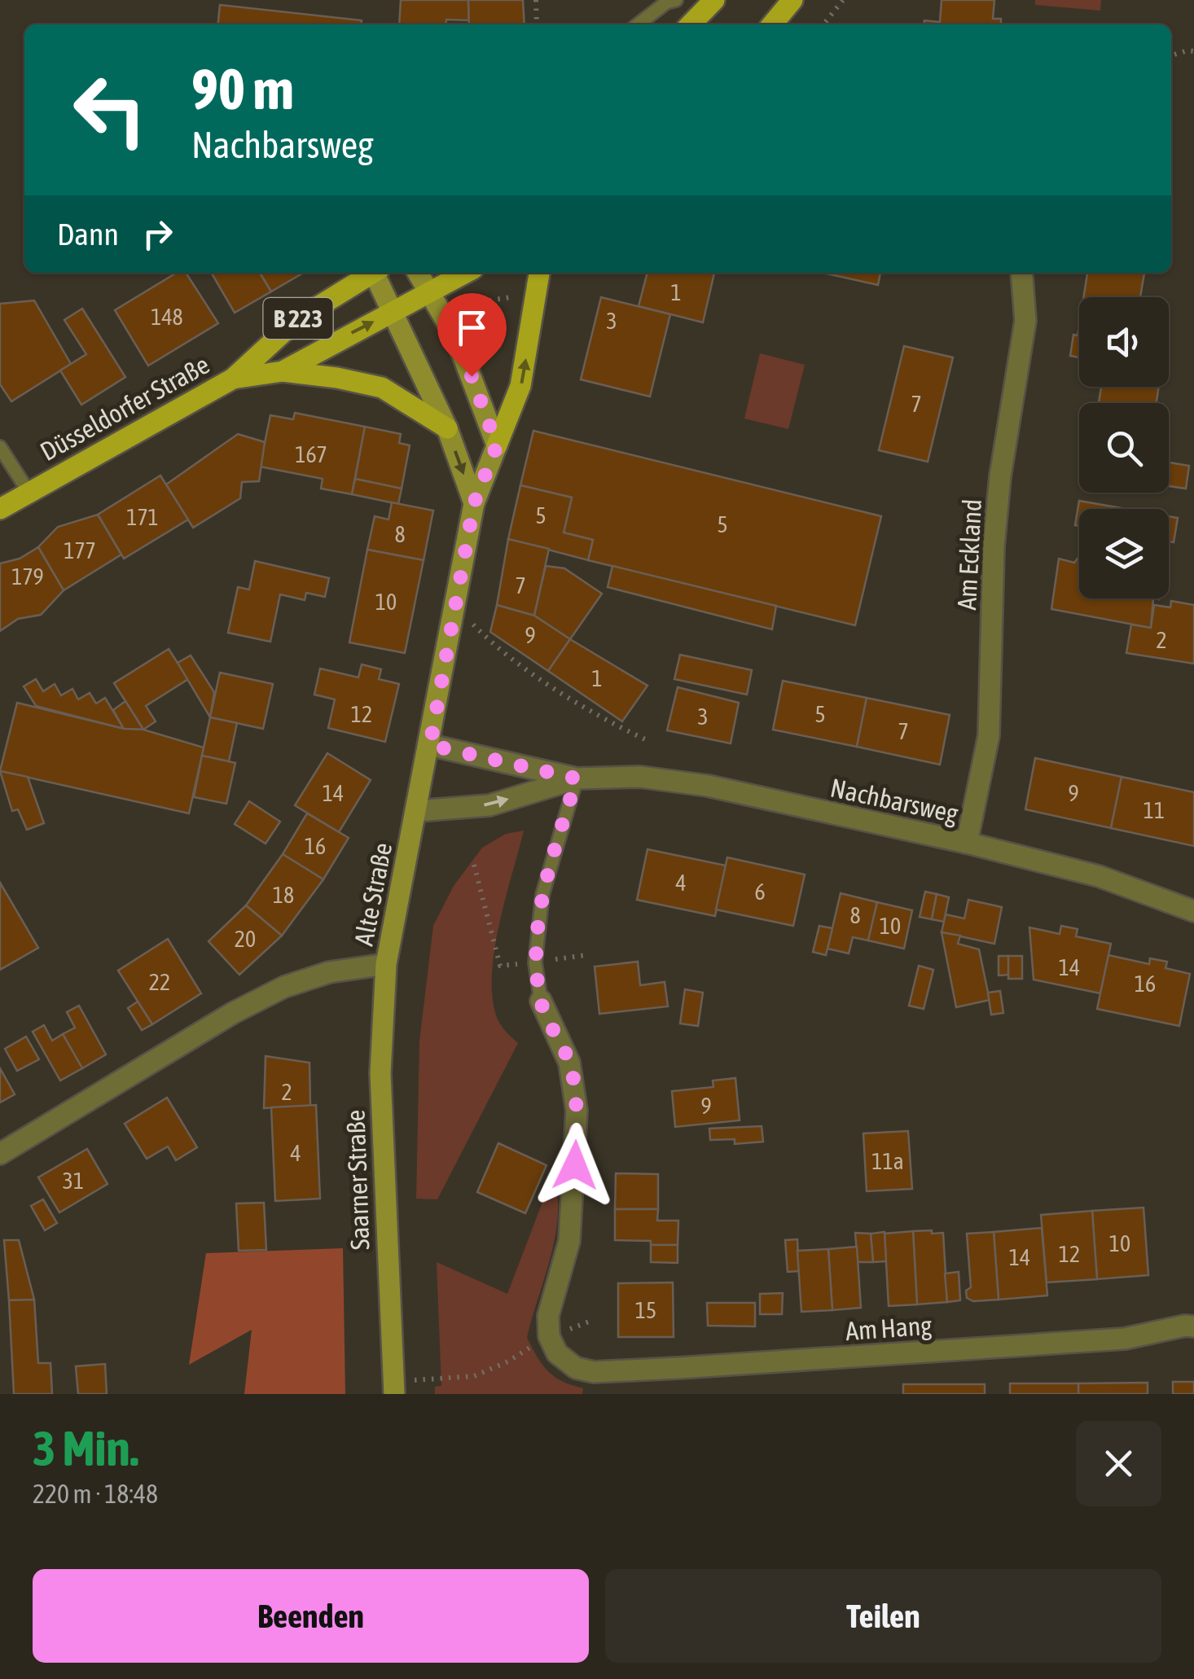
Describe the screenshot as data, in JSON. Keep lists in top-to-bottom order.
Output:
{
  "streets": {
    "main road": [
      "B 223",
      "Düsseldorfer Straße",
      "Alte Straße",
      "Saarner Straße"
    ],
    "street": ["Am Eckland", "Nachbarsweg", "Am Hang"]
  },
  "crossings": [
    ["B 223", "Düsseldorfer Straße"],
    ["B 223", "Alte Straße"],
    ["Düsseldorfer Straße", "Alte Straße"],
    ["Am Eckland", "Nachbarsweg"],
    ["Nachbarsweg", "Alte Straße"],
    ["Alte Straße", "Saarner Straße"]
  ],
  "house_numbers": [
    "1",
    "148",
    "3",
    "7",
    "167",
    "5",
    "171",
    "5",
    "8",
    "177",
    "179",
    "7",
    "10",
    "9",
    "2",
    "1",
    "12",
    "5",
    "3",
    "7",
    "14",
    "9",
    "11",
    "16",
    "4",
    "6",
    "18",
    "8",
    "10",
    "20",
    "14",
    "22",
    "16",
    "2",
    "9",
    "4",
    "11a",
    "31",
    "10",
    "12",
    "14",
    "15"
  ],
  "page": {
    "turn": ["90 m", "Nachbarsweg"],
    "then": "Dann",
    "heading": ["3 Min.", "220 m · 18:48"],
    "buttons": ["Beenden", "Teilen"]
  }
}
